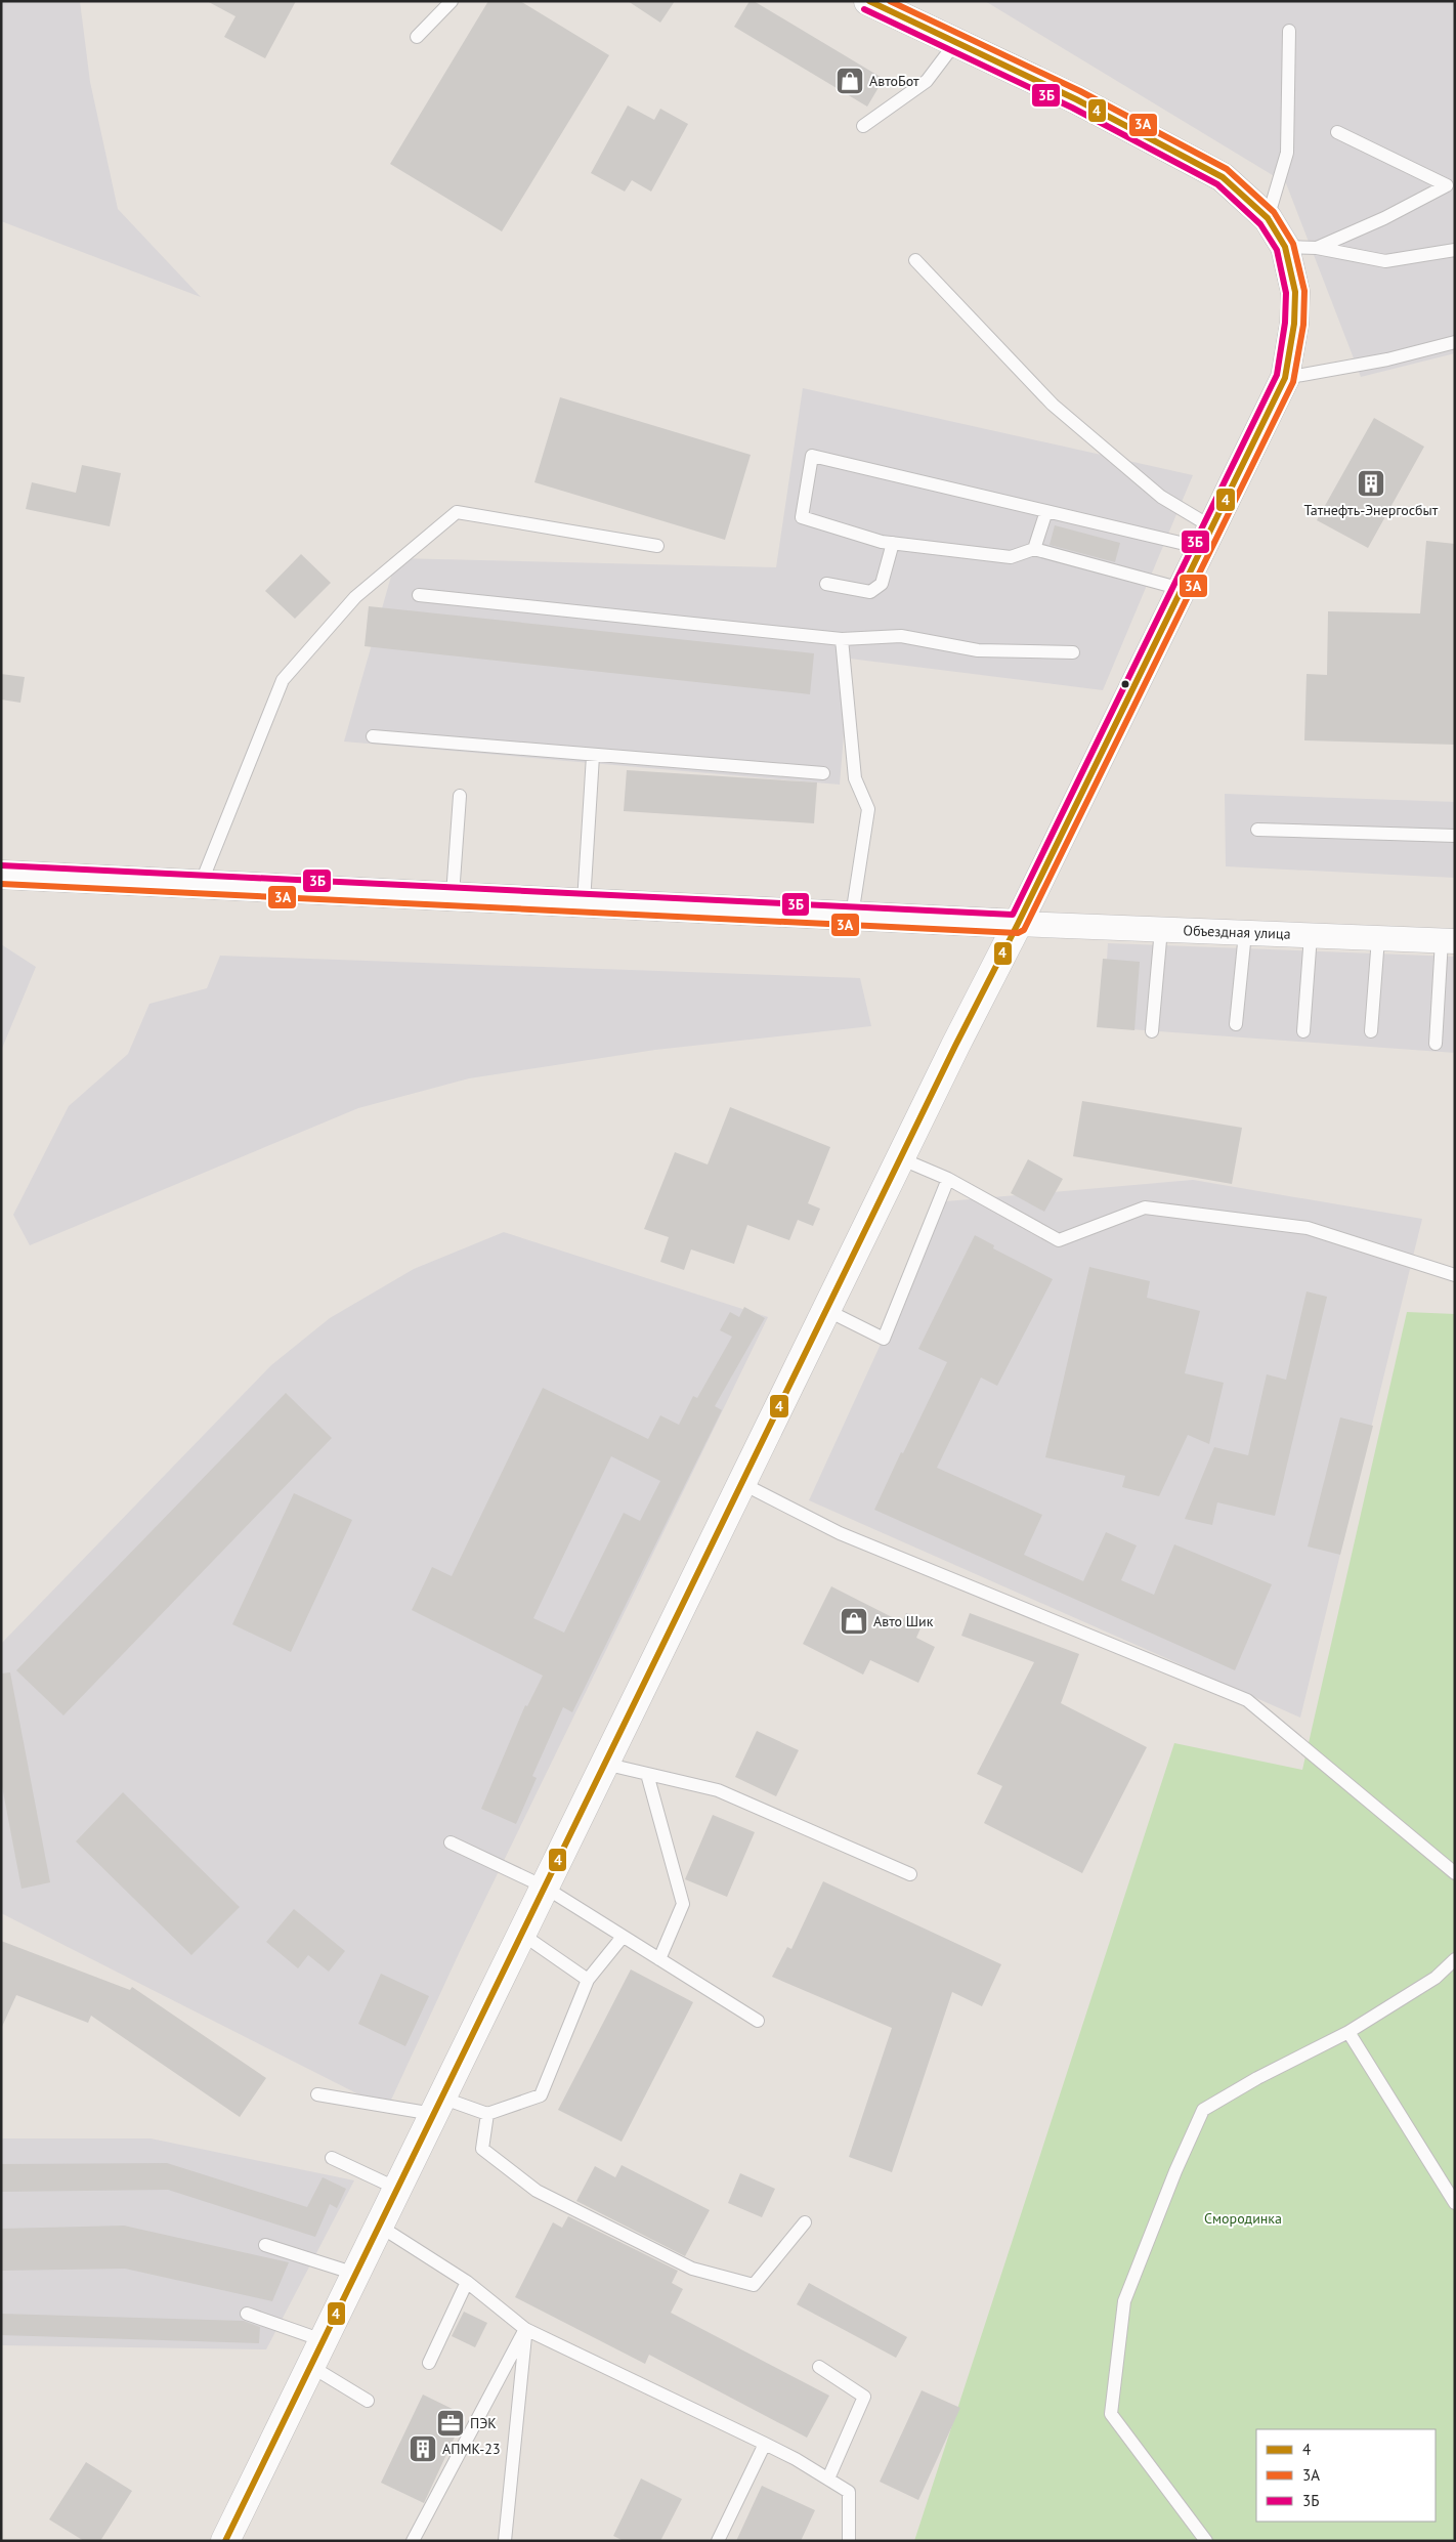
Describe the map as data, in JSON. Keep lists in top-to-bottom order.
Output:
{
  "streets": {
    "street": ["Объездная улица"]
  },
  "parks": ["Смородинка"],
  "places": {
    "shop": ["АвтоБот", "Авто Шик"],
    "building": ["Татнефть-Энергосбыт", "АПМК-23"],
    "office": ["ПЭК"]
  },
  "lines": ["transit line 4", "transit line 3А", "transit line 3Б"],
  "legend": ["4", "3А", "3Б"]
}
